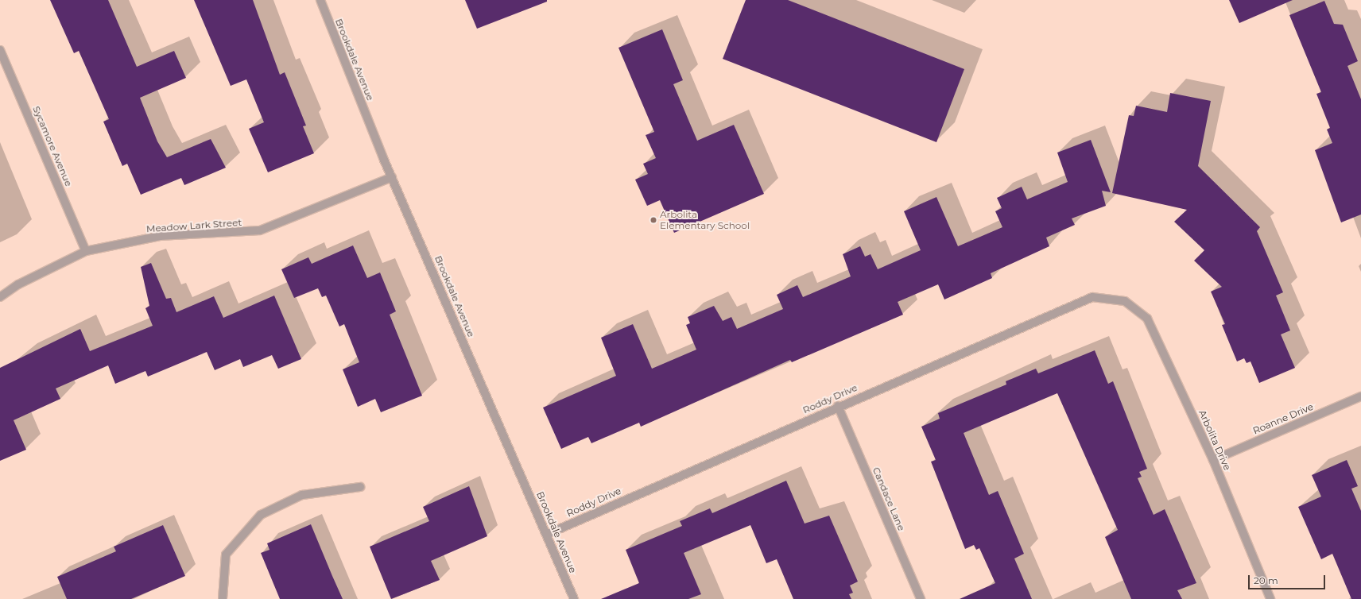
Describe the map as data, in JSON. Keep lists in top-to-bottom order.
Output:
{
  "streets": {
    "street": [
      "Brookdale Avenue",
      "Sycamore Avenue",
      "Meadow Lark Street",
      "Roddy Drive",
      "Roanne Drive",
      "Arbolita Drive",
      "Candace Lane"
    ]
  },
  "crossings": [
    ["Brookdale Avenue", "Meadow Lark Street"],
    ["Brookdale Avenue", "Roddy Drive"],
    ["Sycamore Avenue", "Meadow Lark Street"],
    ["Roddy Drive", "Arbolita Drive"],
    ["Roddy Drive", "Candace Lane"],
    ["Roanne Drive", "Arbolita Drive"]
  ],
  "places": ["Arbolita Elementary School"],
  "scale_bar": "20 m"
}
